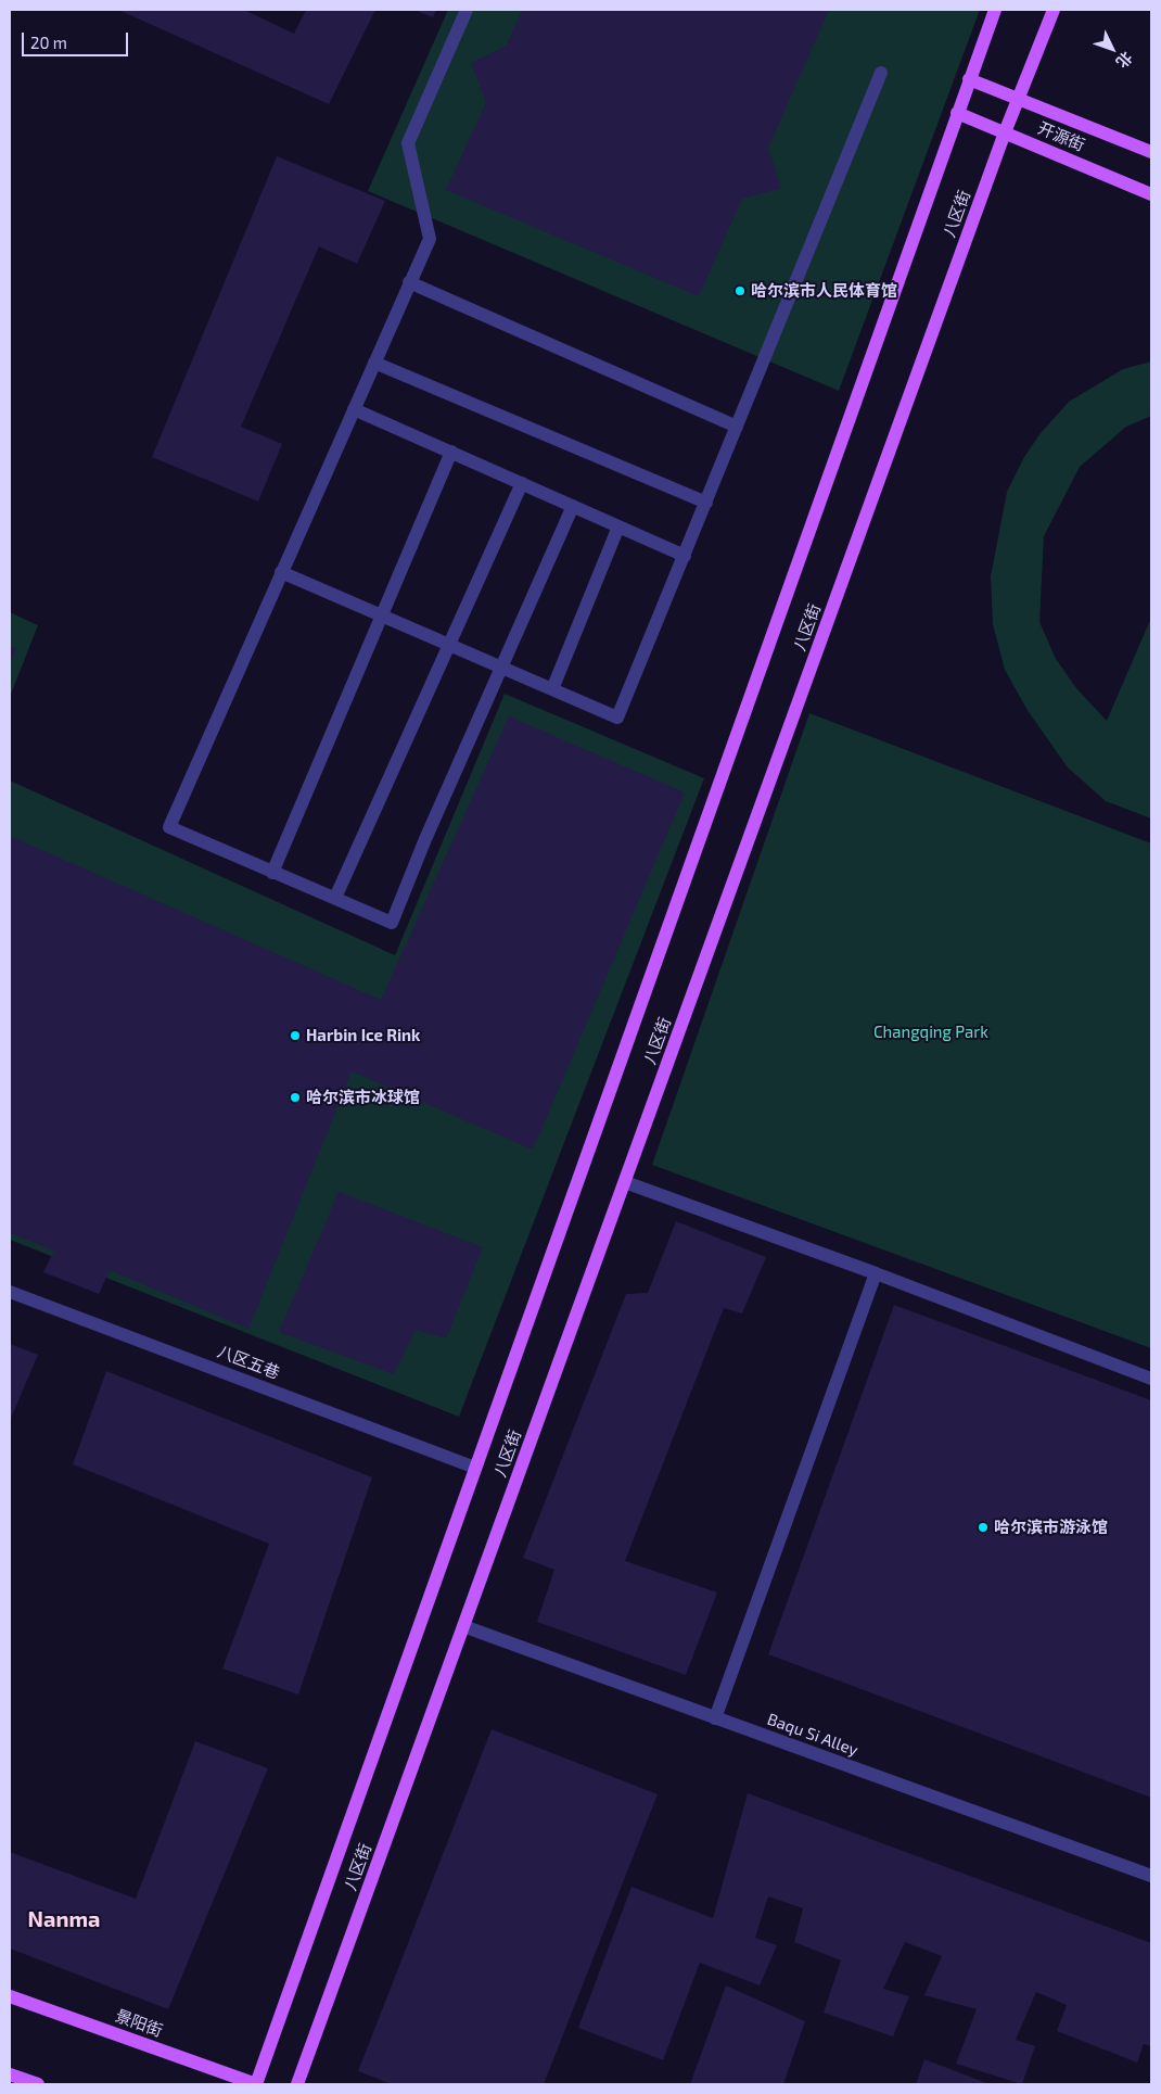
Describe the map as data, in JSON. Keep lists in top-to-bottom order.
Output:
{
  "streets": {
    "main road": ["开源街", "八区街", "景阳街"],
    "street": ["八区五巷", "Baqu Si Alley"]
  },
  "crossings": [
    ["开源街", "八区街"],
    ["八区街", "八区五巷"],
    ["八区街", "Baqu Si Alley"],
    ["八区街", "景阳街"]
  ],
  "districts": ["Nanma"],
  "parks": ["Changqing Park"],
  "places": [
    "哈尔滨市人民体育馆",
    "Harbin Ice Rink",
    "哈尔滨市冰球馆",
    "哈尔滨市游泳馆"
  ],
  "scale_bar": "20 m",
  "north": "bottom right"
}
